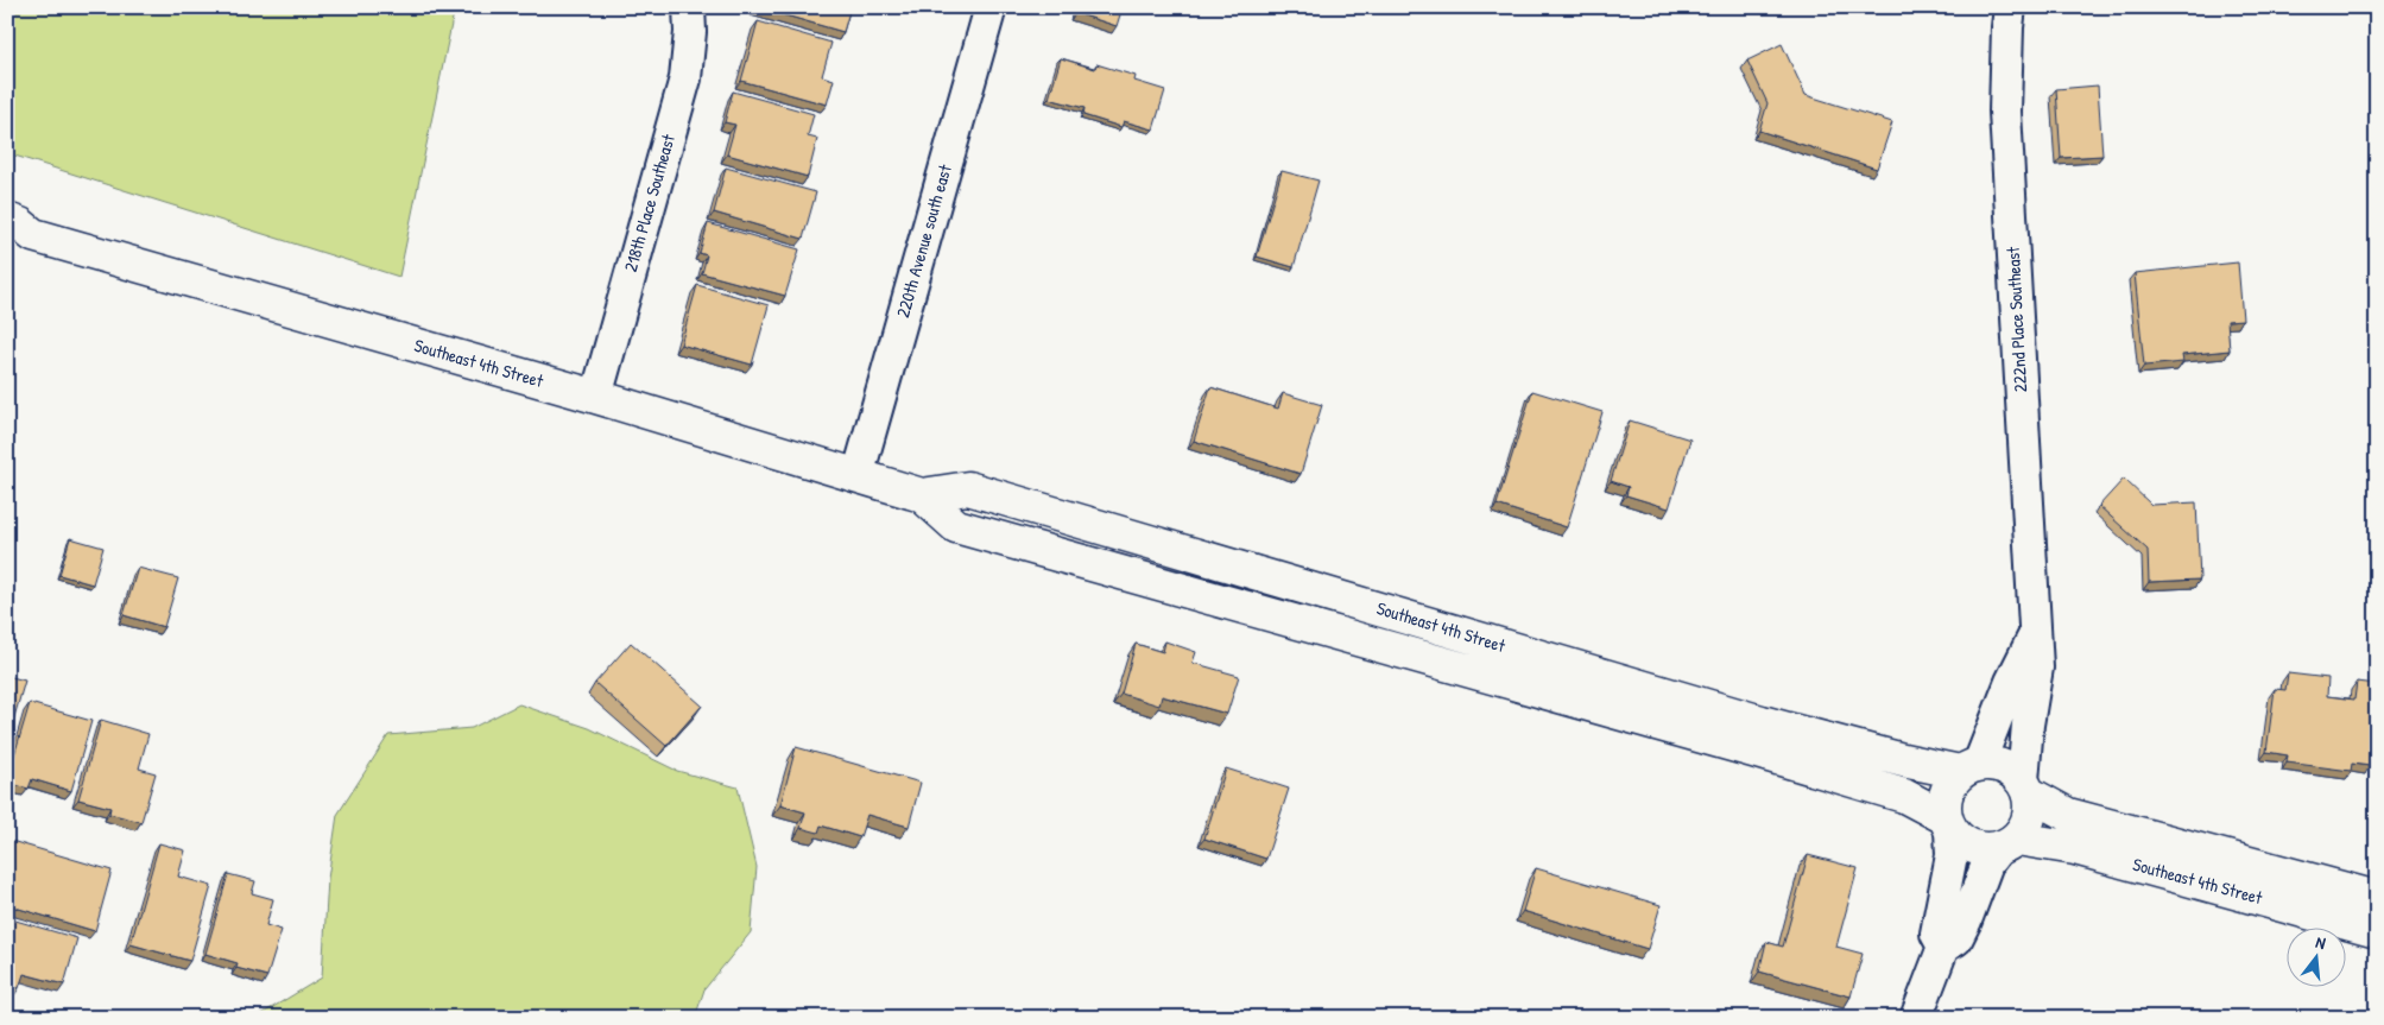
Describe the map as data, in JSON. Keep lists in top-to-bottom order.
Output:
{
  "streets": {
    "street": [
      "218th Place Southeast",
      "220th Avenue south east",
      "222nd Place Southeast",
      "Southeast 4th Street"
    ]
  },
  "crossings": [
    ["218th Place Southeast", "Southeast 4th Street"],
    ["220th Avenue south east", "Southeast 4th Street"],
    ["222nd Place Southeast", "Southeast 4th Street"]
  ],
  "north": "top"
}
